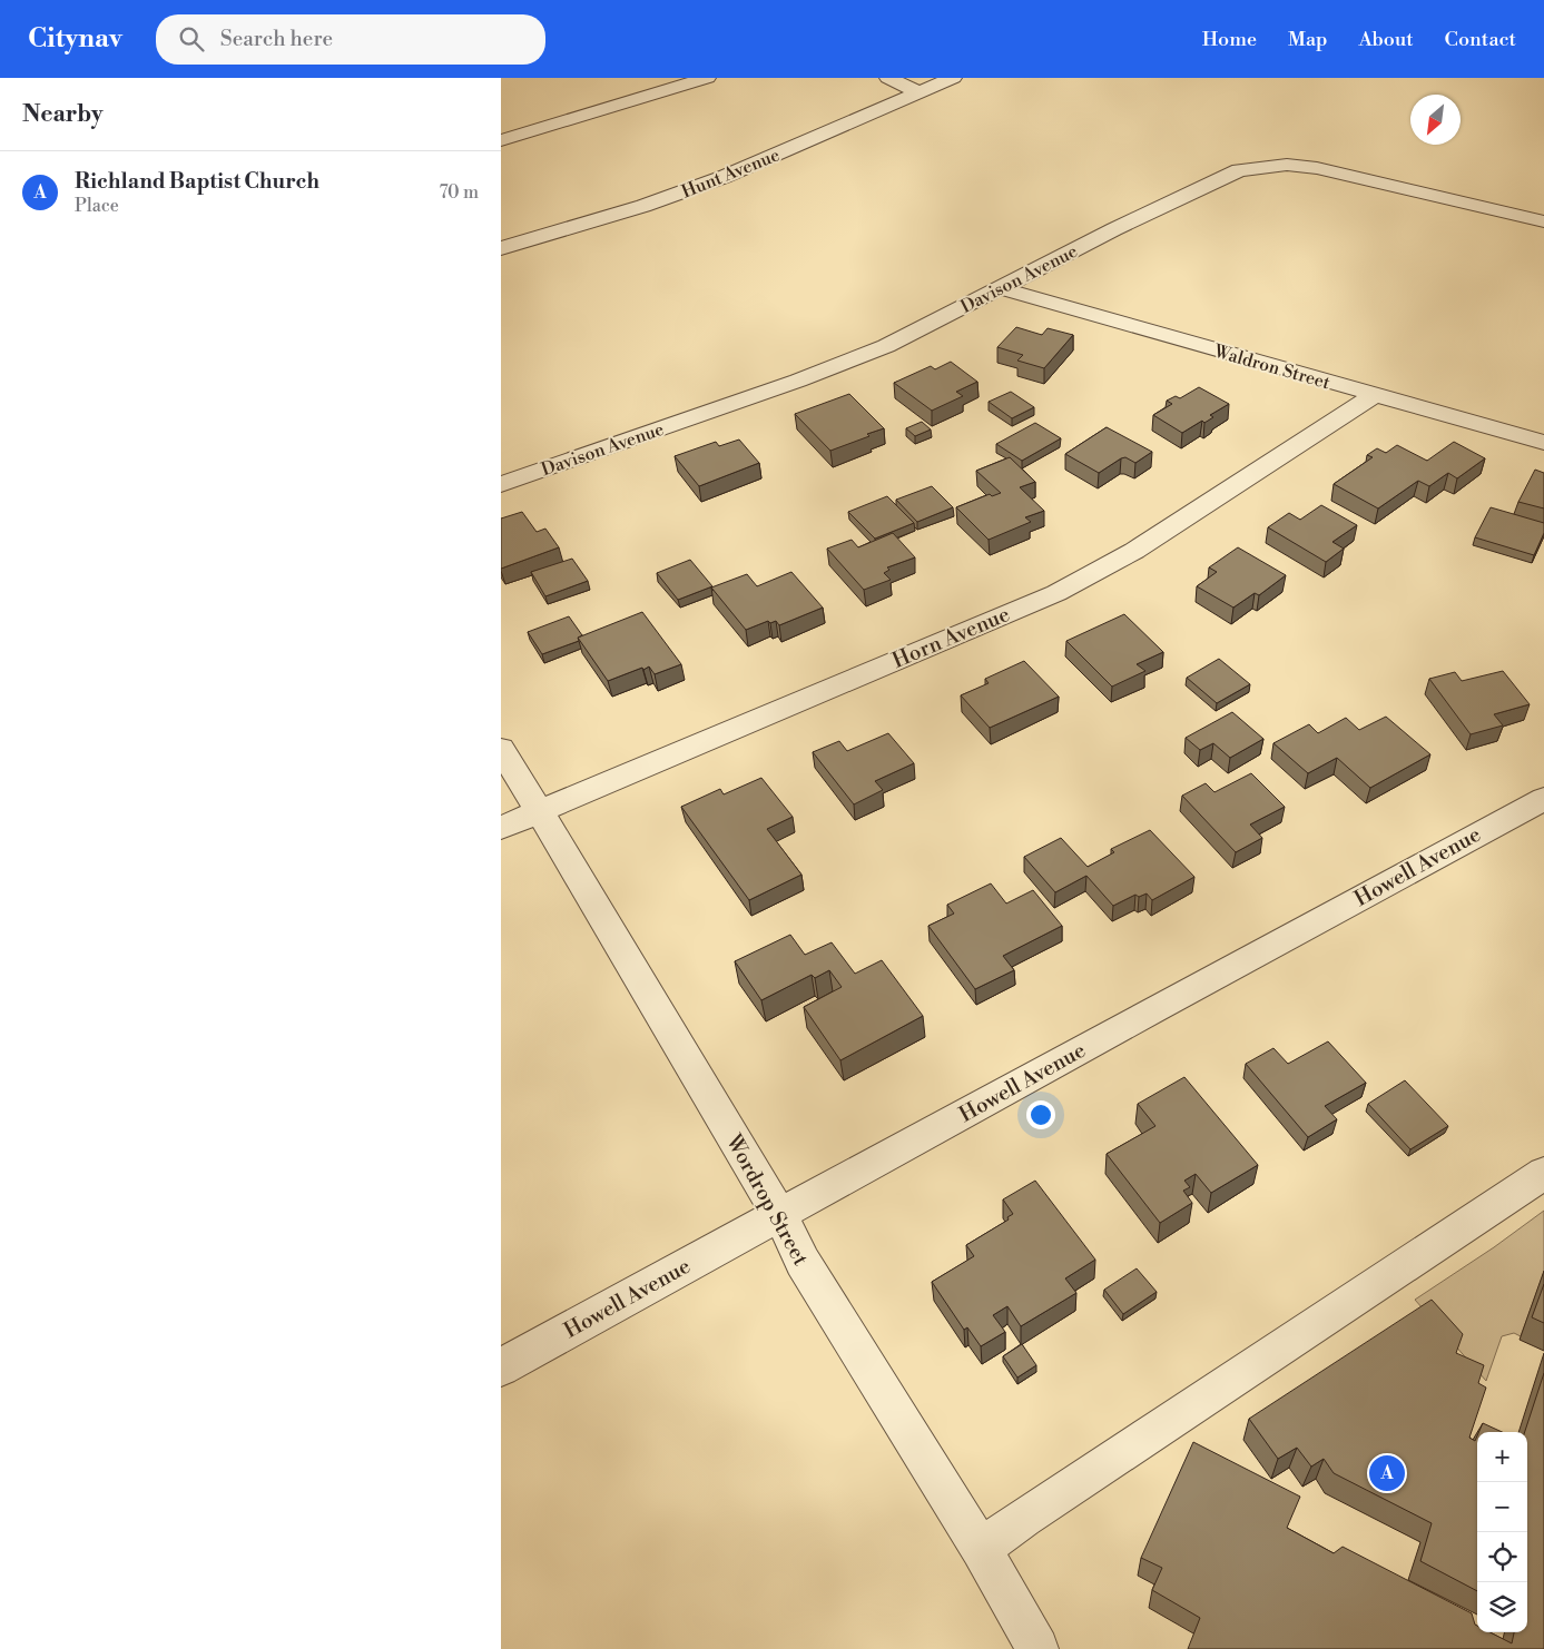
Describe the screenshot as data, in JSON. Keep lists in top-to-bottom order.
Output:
{
  "streets": {
    "street": [
      "Hunt Avenue",
      "Davison Avenue",
      "Waldron Street",
      "Horn Avenue",
      "Howell Avenue",
      "Wordrop Street"
    ]
  },
  "crossings": [
    ["Davison Avenue", "Waldron Street"],
    ["Waldron Street", "Horn Avenue"],
    ["Horn Avenue", "Wordrop Street"],
    ["Howell Avenue", "Wordrop Street"]
  ],
  "north": "bottom left",
  "page": {
    "header": "Citynav",
    "search": "Search here",
    "nav": [
      "Home",
      "Map",
      "About",
      "Contact"
    ],
    "heading": "Nearby",
    "list": [
      {
        "mark": "A",
        "name": "Richland Baptist Church",
        "note": "Place",
        "value": "70 m"
      }
    ],
    "map_buttons": ["+", "−"],
    "pins": "A"
  }
}
